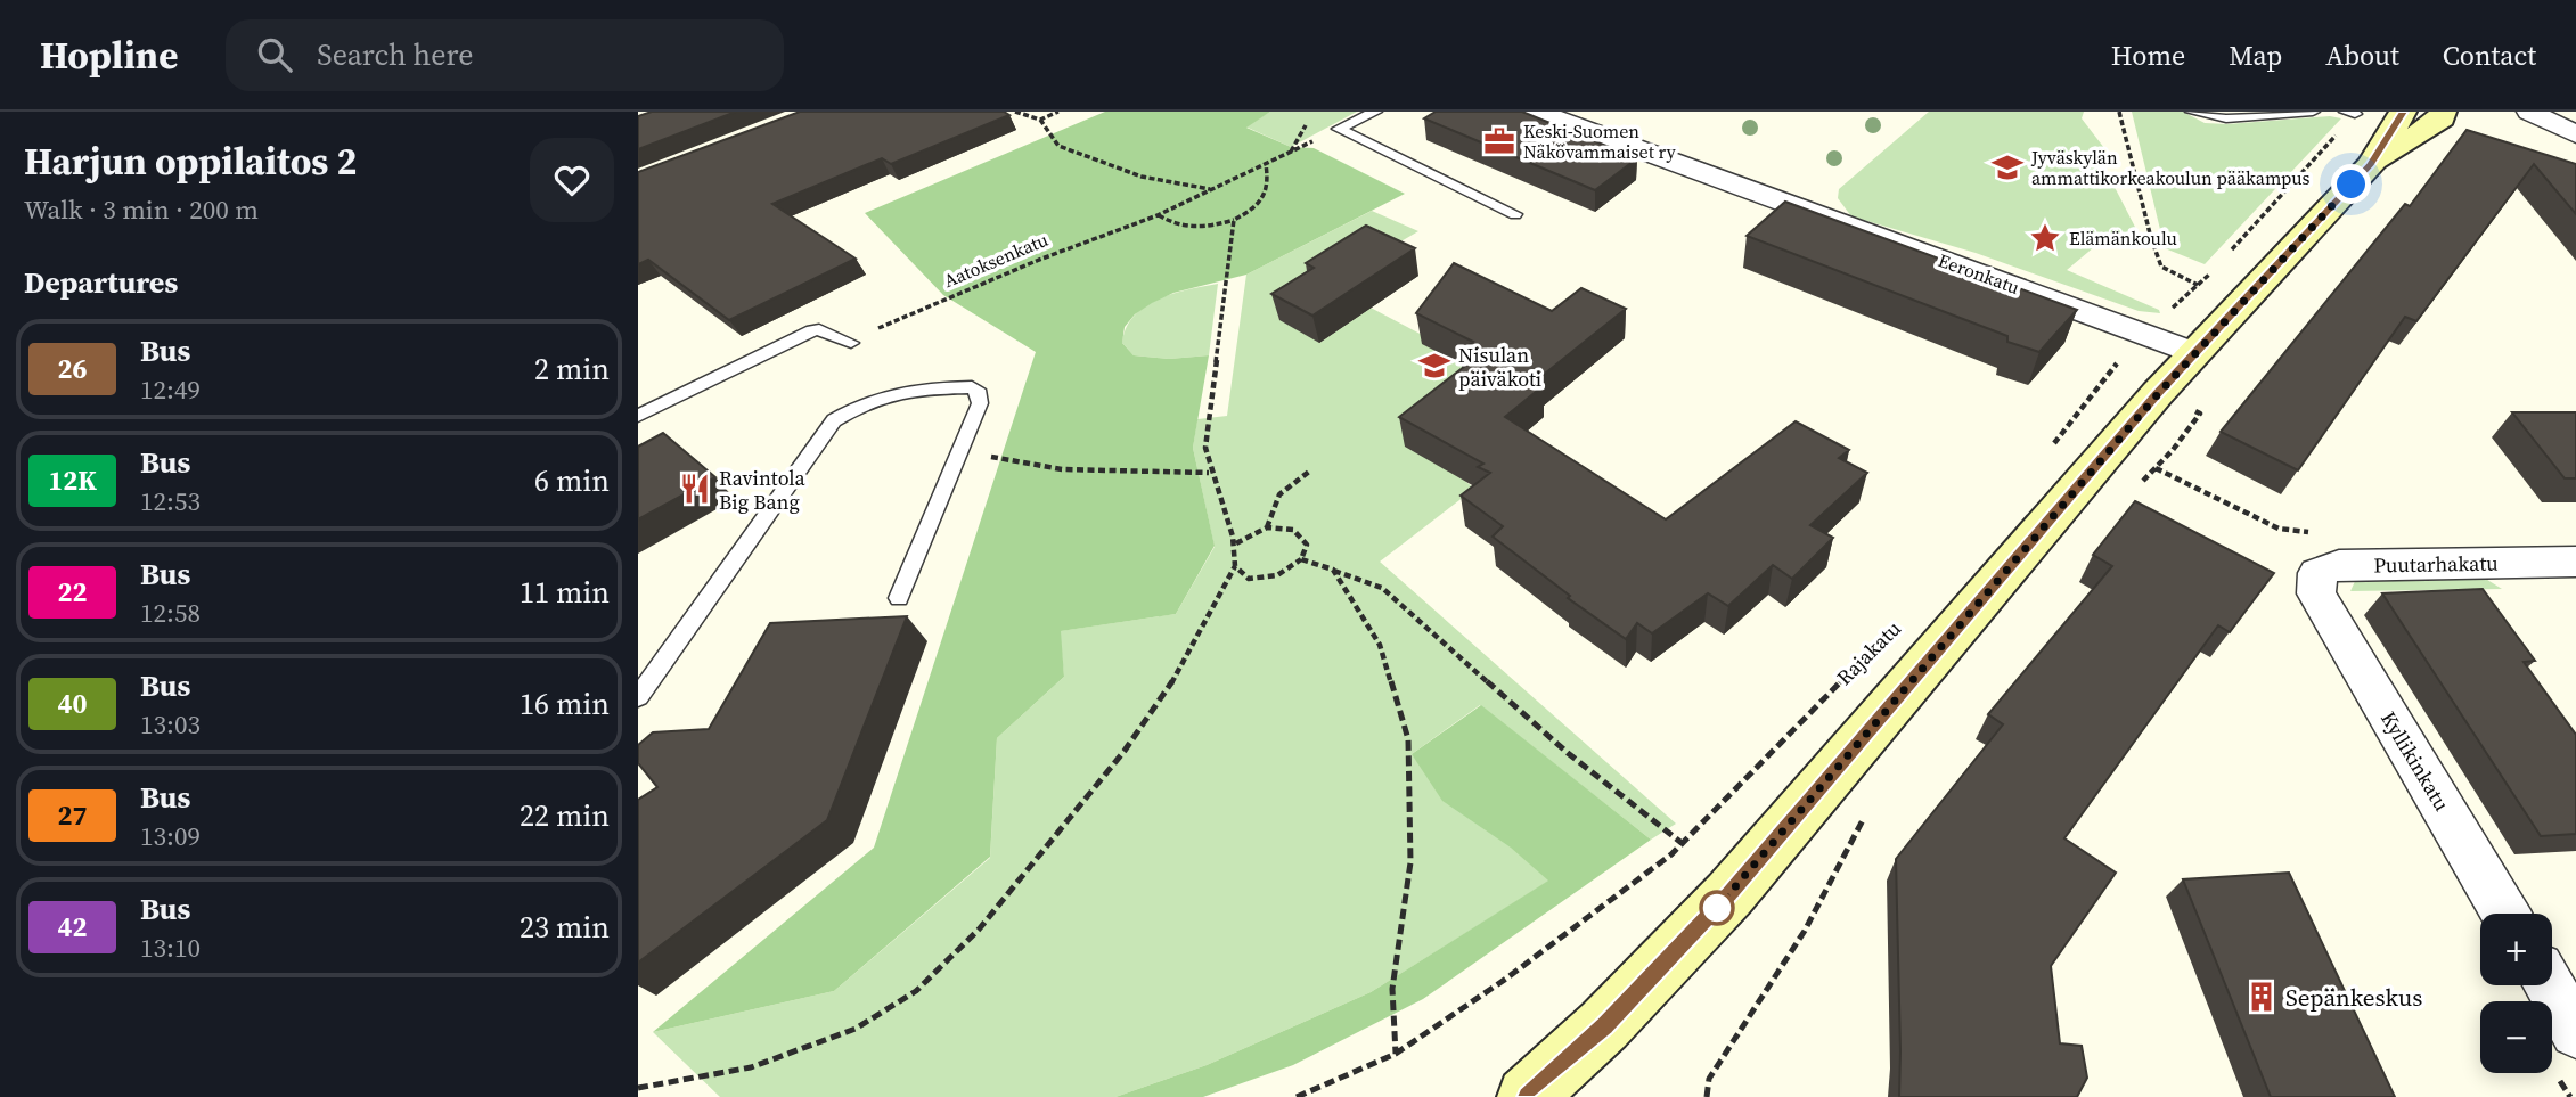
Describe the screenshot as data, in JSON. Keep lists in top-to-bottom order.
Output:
{
  "streets": {
    "street": ["Eeronkatu", "Puutarhakatu", "Kyllikinkatu"],
    "path": ["Aatoksenkatu", "Rajakatu"]
  },
  "crossings": [
    ["Puutarhakatu", "Kyllikinkatu"]
  ],
  "places": {
    "office": ["Keski-Suomen Näkövammaiset ry"],
    "school or university": ["Jyväskylän ammattikorkeakoulun pääkampus", "Nisulan päiväkoti"],
    "place": ["Elämänkoulu"],
    "restaurant": ["Ravintola Big Bang"],
    "building": ["Sepänkeskus"]
  },
  "lines": ["bus line 26"],
  "page": {
    "header": "Hopline",
    "search": "Search here",
    "nav": [
      "Home",
      "Map",
      "About",
      "Contact"
    ],
    "heading": [
      ["Harjun oppilaitos 2", "Walk · 3 min · 200 m"],
      "Departures"
    ],
    "list": [
      {
        "mark": "26",
        "name": "Bus",
        "note": "12:49",
        "value": "2 min"
      },
      {
        "mark": "12K",
        "name": "Bus",
        "note": "12:53",
        "value": "6 min"
      },
      {
        "mark": "22",
        "name": "Bus",
        "note": "12:58",
        "value": "11 min"
      },
      {
        "mark": "40",
        "name": "Bus",
        "note": "13:03",
        "value": "16 min"
      },
      {
        "mark": "27",
        "name": "Bus",
        "note": "13:09",
        "value": "22 min"
      },
      {
        "mark": "42",
        "name": "Bus",
        "note": "13:10",
        "value": "23 min"
      }
    ],
    "map_buttons": ["+", "−"]
  }
}
